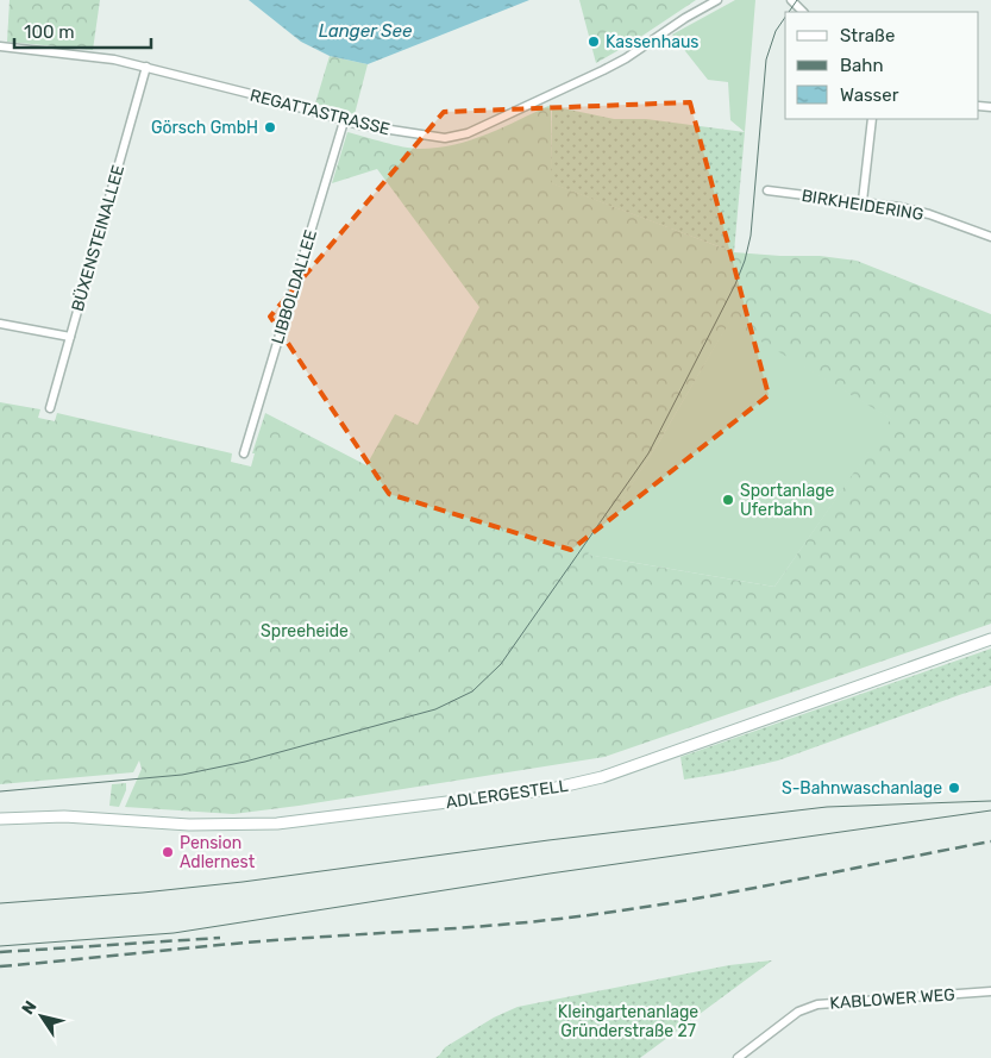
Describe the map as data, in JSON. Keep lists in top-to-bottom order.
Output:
{
  "streets": {
    "main road": ["ADLERGESTELL"],
    "street": [
      "REGATTASTRASSE",
      "BIRKHEIDERING",
      "BÜXENSTEINALLEE",
      "LIBBOLDALLEE",
      "KABLOWER WEG"
    ]
  },
  "crossings": [
    ["REGATTASTRASSE", "BÜXENSTEINALLEE"],
    ["REGATTASTRASSE", "LIBBOLDALLEE"]
  ],
  "water": ["Langer See"],
  "parks": ["Spreeheide", "Kleingartenanlage Gründerstraße 27"],
  "places": [
    "Kassenhaus",
    "Görsch GmbH",
    "Sportanlage Uferbahn",
    "S-Bahnwaschanlage",
    "Pension Adlernest"
  ],
  "legend": ["Straße", "Bahn", "Wasser"],
  "scale_bar": "100 m",
  "north": "top left"
}
